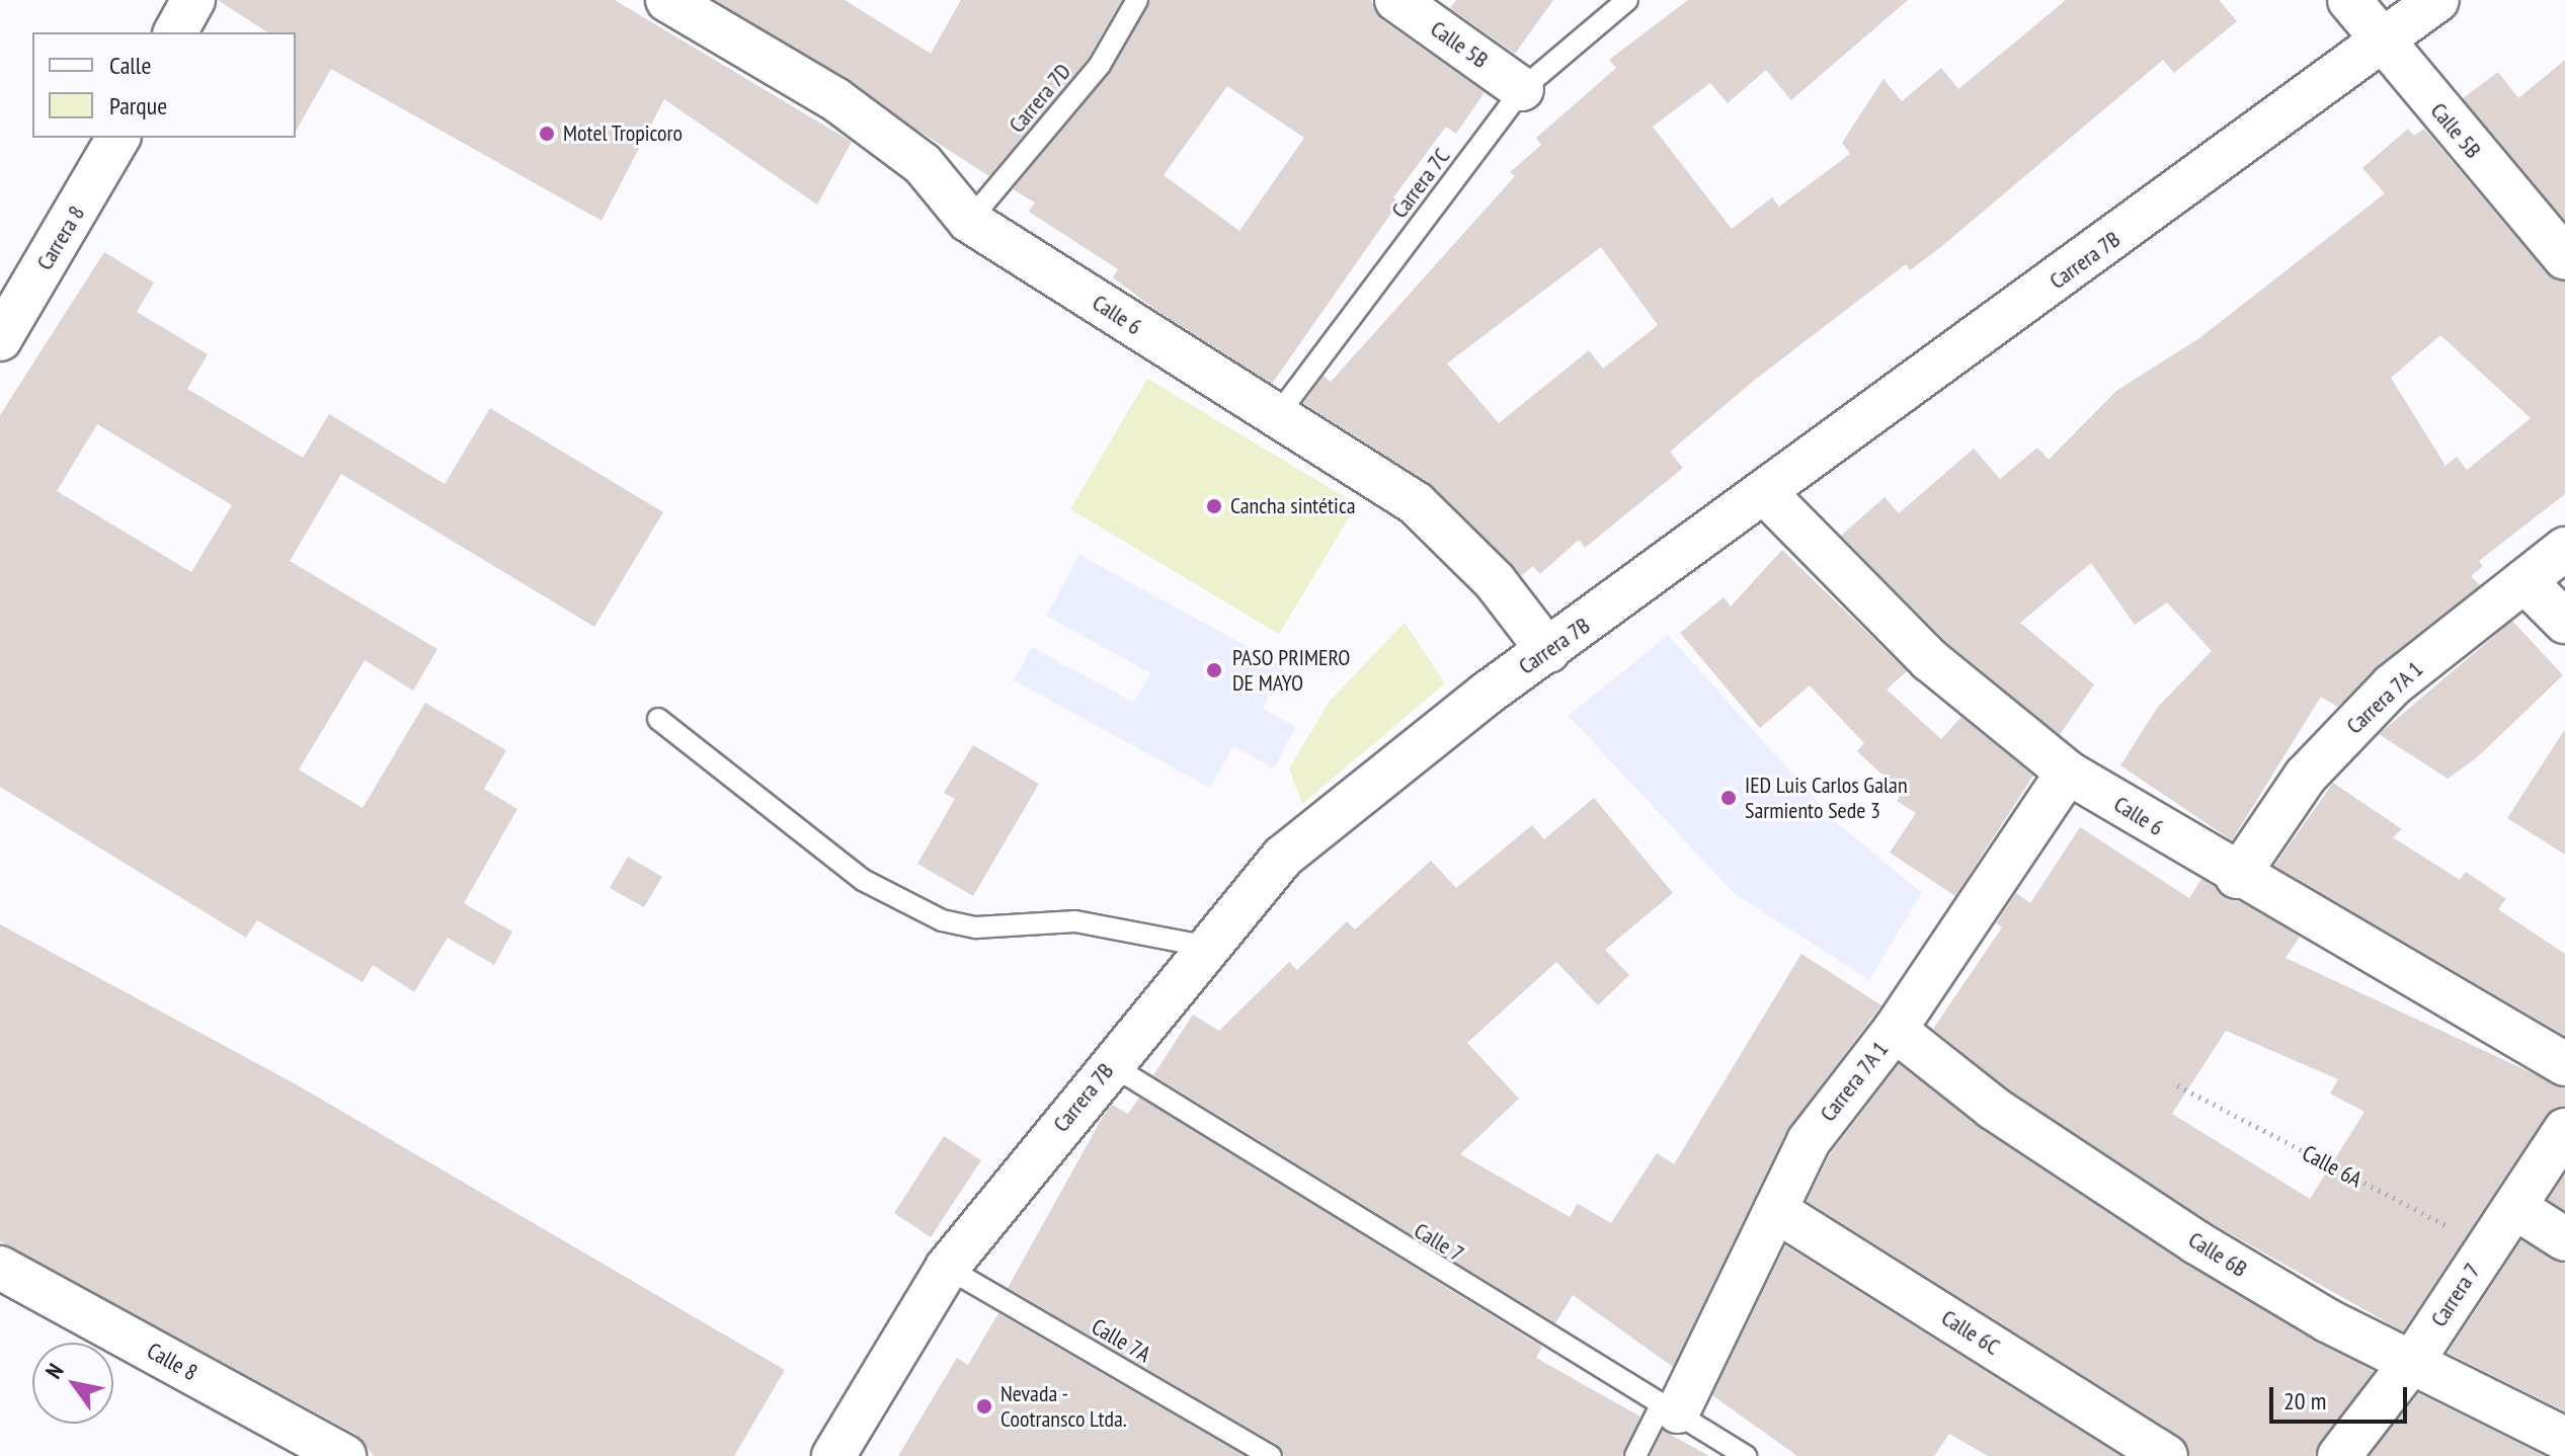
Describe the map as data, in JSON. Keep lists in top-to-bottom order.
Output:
{
  "streets": {
    "street": [
      "Calle 5B",
      "Carrera 8",
      "Carrera 7B",
      "Calle 6",
      "Carrera 7A 1",
      "Calle 6B",
      "Carrera 7",
      "Calle 6C",
      "Calle 8"
    ],
    "lane": [
      "Carrera 7D",
      "Carrera 7C",
      "Calle 7",
      "Calle 7A"
    ],
    "path": ["Calle 6A"]
  },
  "crossings": [
    ["Calle 5B", "Carrera 7C"],
    ["Calle 5B", "Carrera 7B"],
    ["Carrera 7D", "Calle 6"],
    ["Carrera 7C", "Calle 6"],
    ["Carrera 7B", "Calle 6"],
    ["Carrera 7B", "Calle 7"],
    ["Carrera 7B", "Calle 7A"],
    ["Calle 6", "Carrera 7A 1"],
    ["Carrera 7A 1", "Calle 7"],
    ["Carrera 7A 1", "Calle 6B"],
    ["Carrera 7A 1", "Calle 6C"],
    ["Calle 6A", "Carrera 7"],
    ["Calle 6B", "Carrera 7"]
  ],
  "places": [
    "Motel Tropicoro",
    "Cancha sintética",
    "PASO PRIMERO DE MAYO",
    "IED Luis Carlos Galan Sarmiento Sede 3",
    "Nevada - Cootransco Ltda."
  ],
  "legend": ["Calle", "Parque"],
  "scale_bar": "20 m",
  "north": "top left"
}
